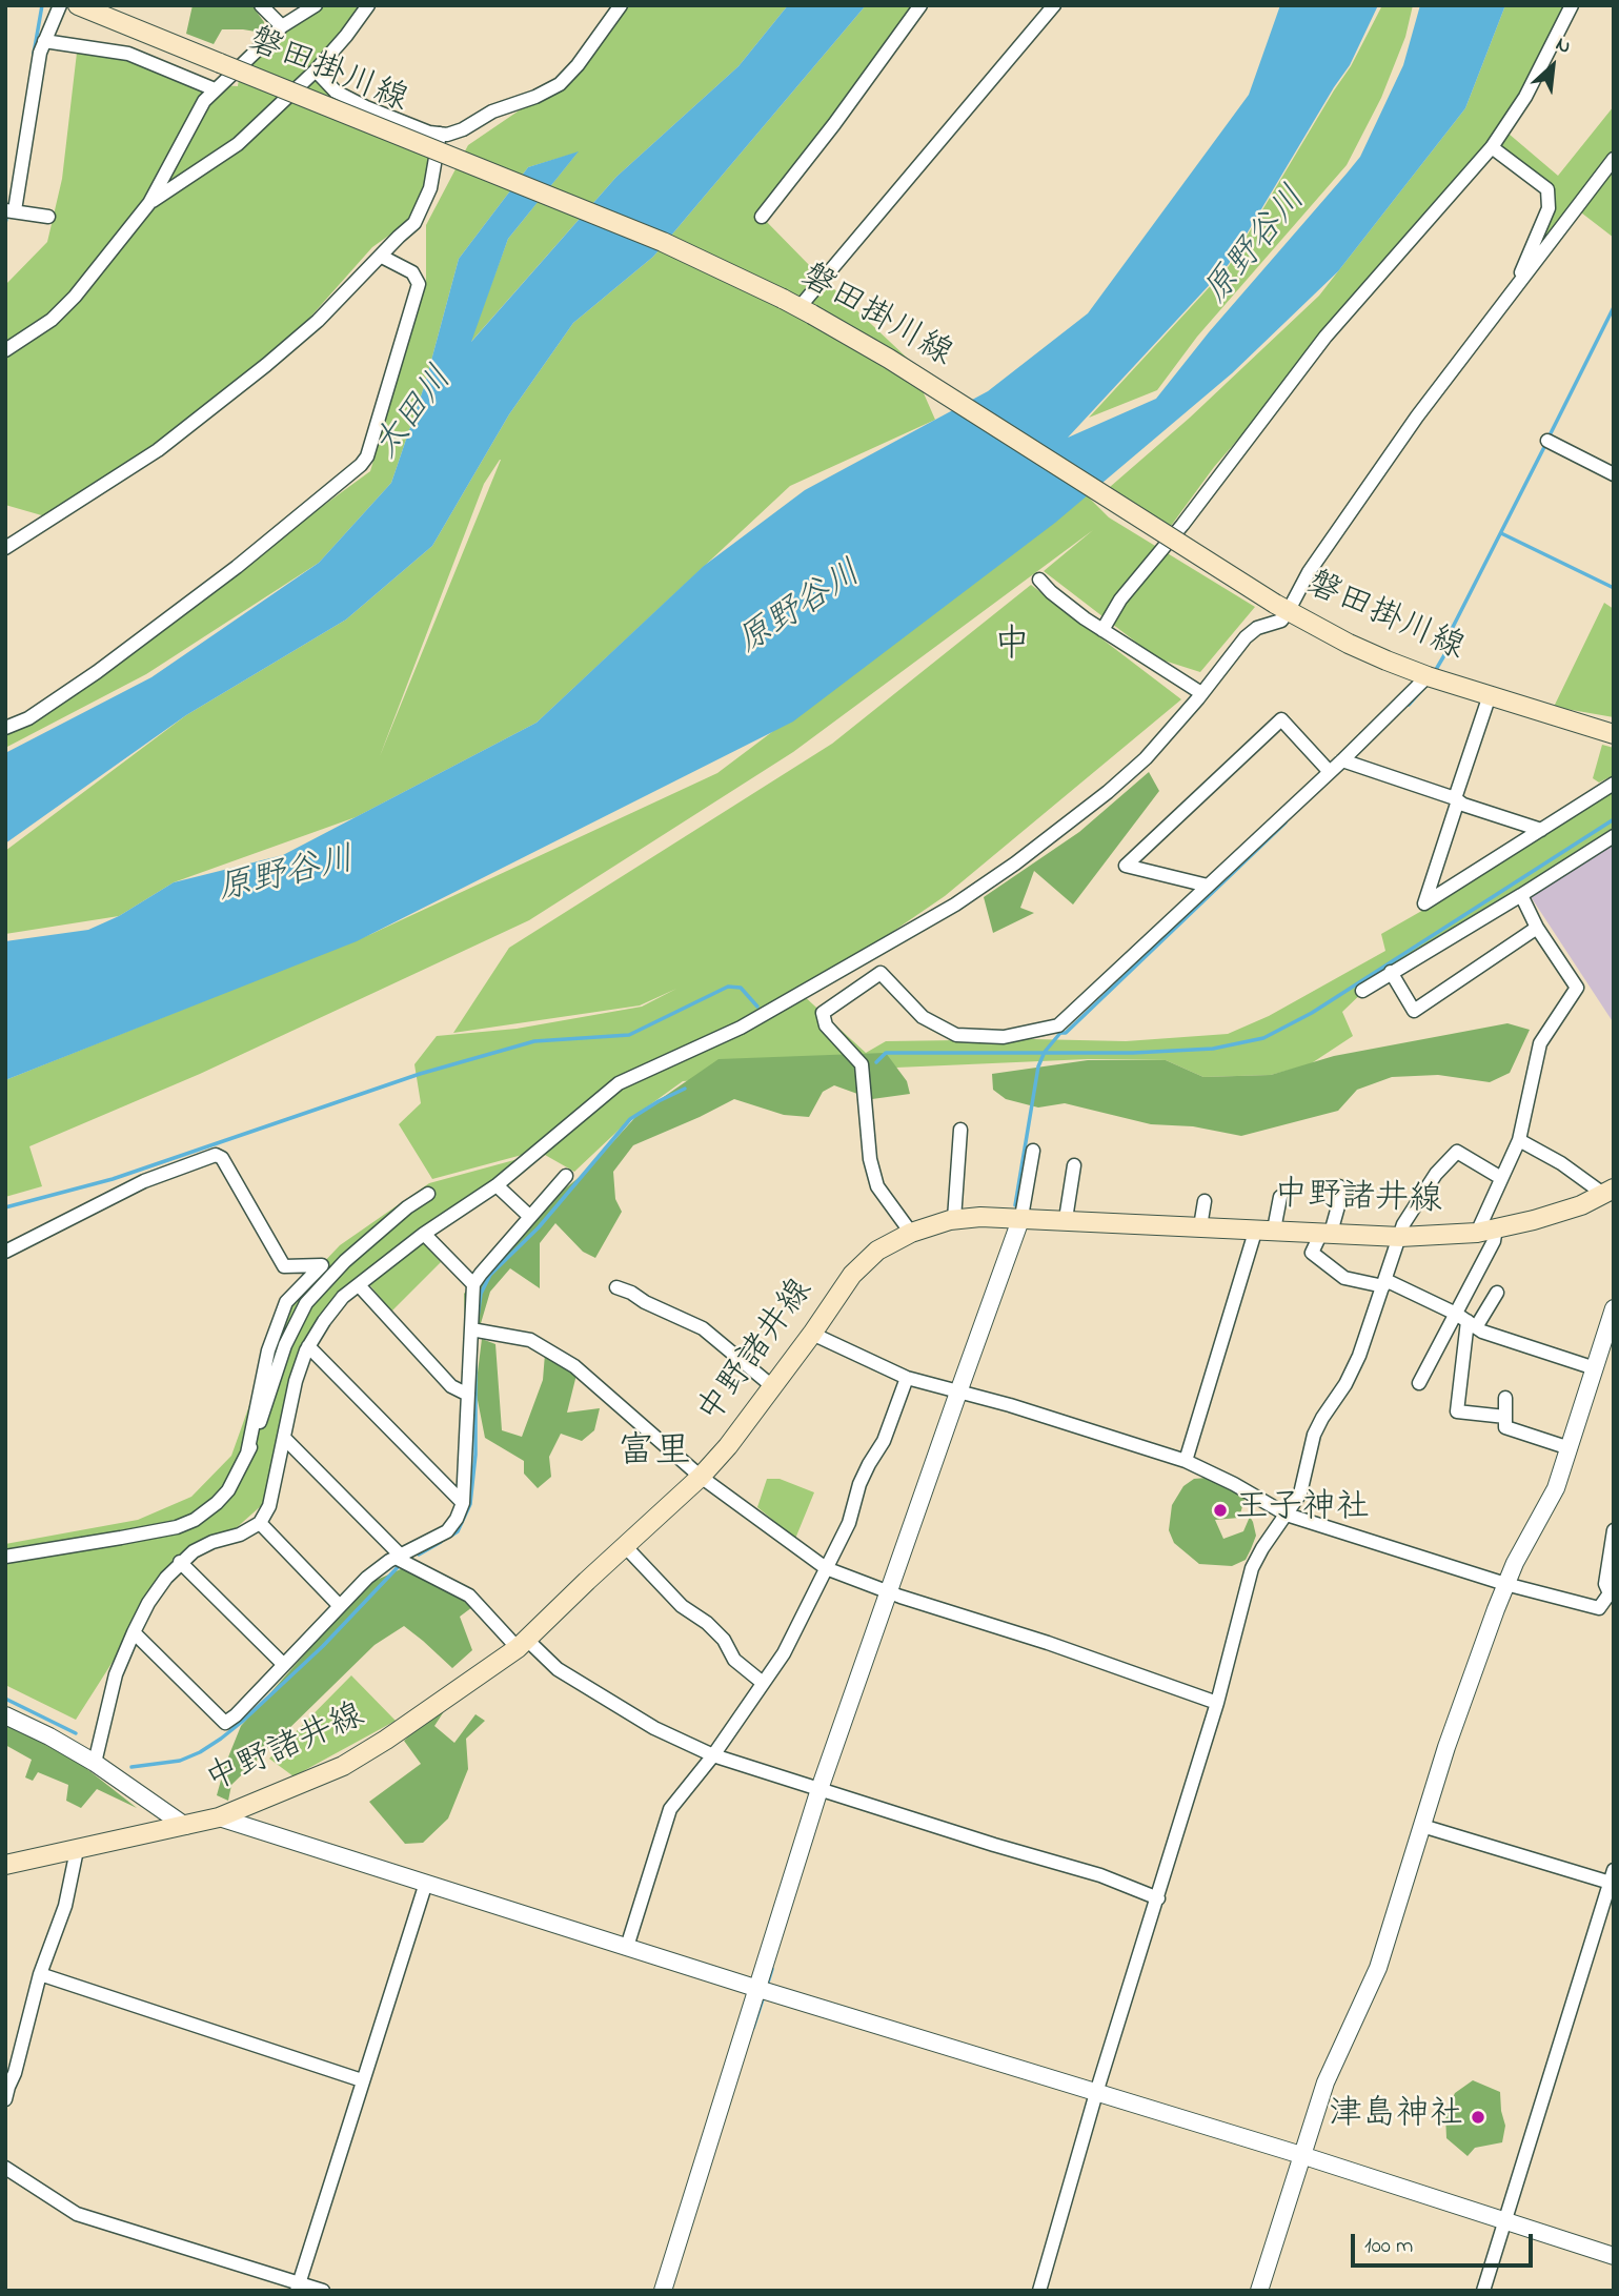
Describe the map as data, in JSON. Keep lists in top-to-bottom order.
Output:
{
  "streets": {
    "main road": ["磐田掛川線", "中野諸井線"]
  },
  "districts": ["中", "富里"],
  "water": ["原野谷川", "太田川"],
  "places": ["王子神社", "津島神社"],
  "scale_bar": "100 m",
  "north": "top right"
}
